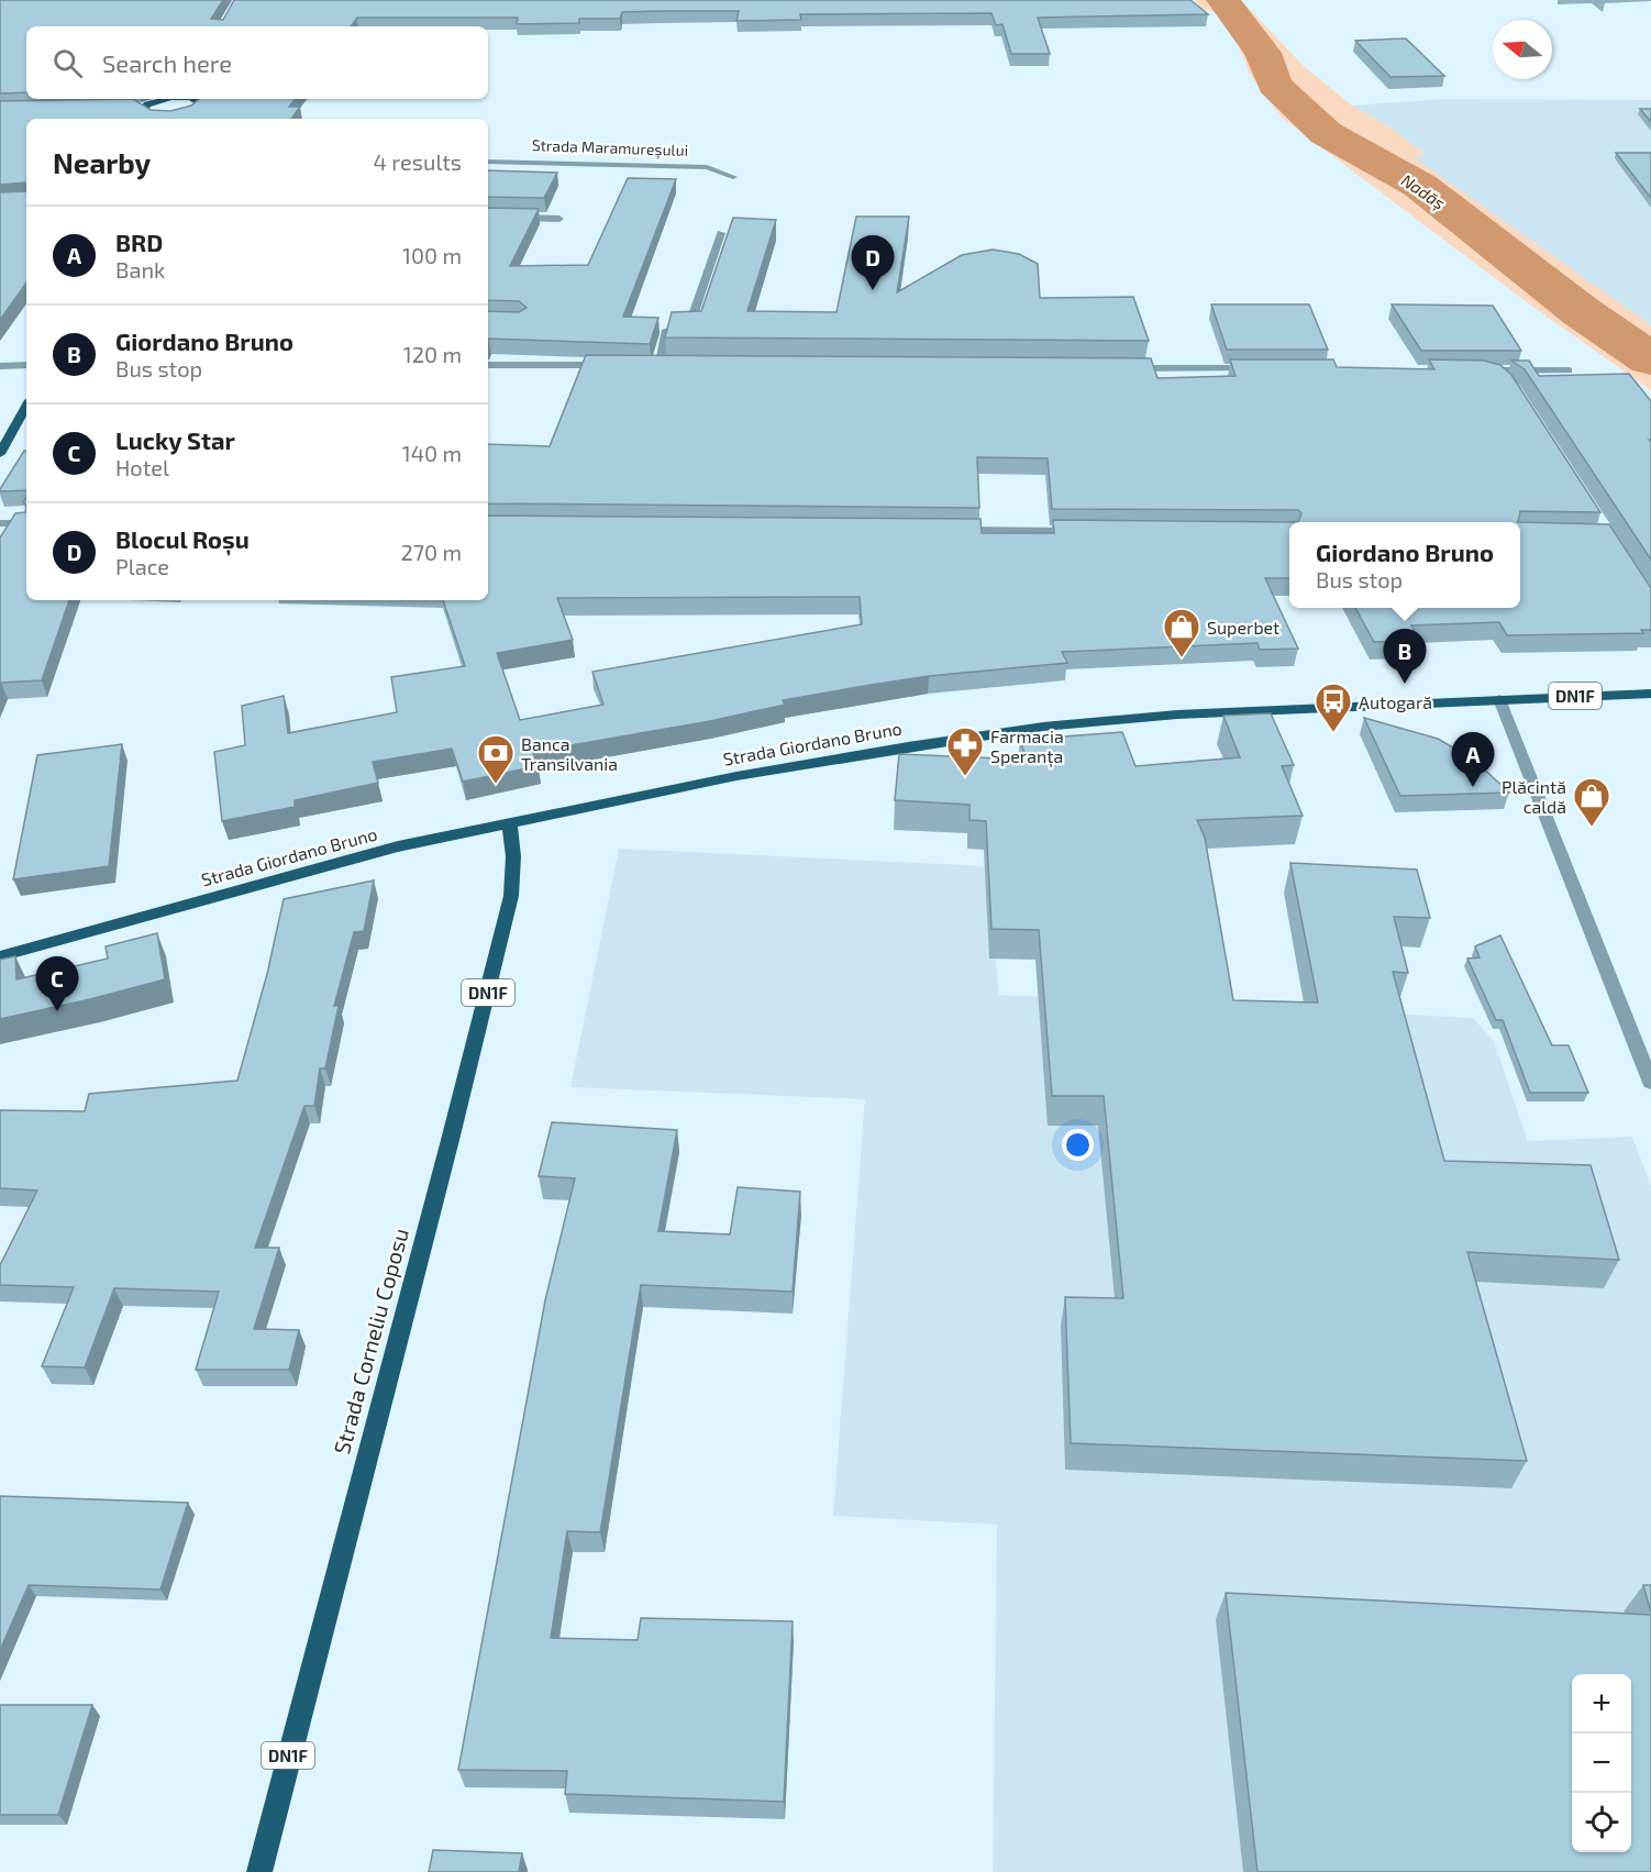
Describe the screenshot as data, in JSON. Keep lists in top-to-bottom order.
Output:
{
  "streets": {
    "main road": ["DN1F", "Strada Giordano Bruno", "Strada Corneliu Coposu"],
    "street": ["Strada Maramureșului"]
  },
  "crossings": [
    ["Strada Giordano Bruno", "Strada Corneliu Coposu"]
  ],
  "water": ["Nadăș"],
  "places": {
    "shop": ["Superbet", "Plăcintă caldă"],
    "bus stop": ["Autogară"],
    "pharmacy": ["Farmacia Speranța"],
    "bank": ["Banca Transilvania"]
  },
  "north": "left",
  "page": {
    "search": "Search here",
    "heading": ["Nearby", "4 results"],
    "list": [
      {
        "mark": "A",
        "name": "BRD",
        "note": "Bank",
        "value": "100 m"
      },
      {
        "mark": "B",
        "name": "Giordano Bruno",
        "note": "Bus stop",
        "value": "120 m"
      },
      {
        "mark": "C",
        "name": "Lucky Star",
        "note": "Hotel",
        "value": "140 m"
      },
      {
        "mark": "D",
        "name": "Blocul Roșu",
        "note": "Place",
        "value": "270 m"
      }
    ],
    "pins": [
      "D",
      "B",
      "A",
      "C"
    ],
    "popup": ["Giordano Bruno", "Bus stop"],
    "map_buttons": ["+", "−"]
  }
}
